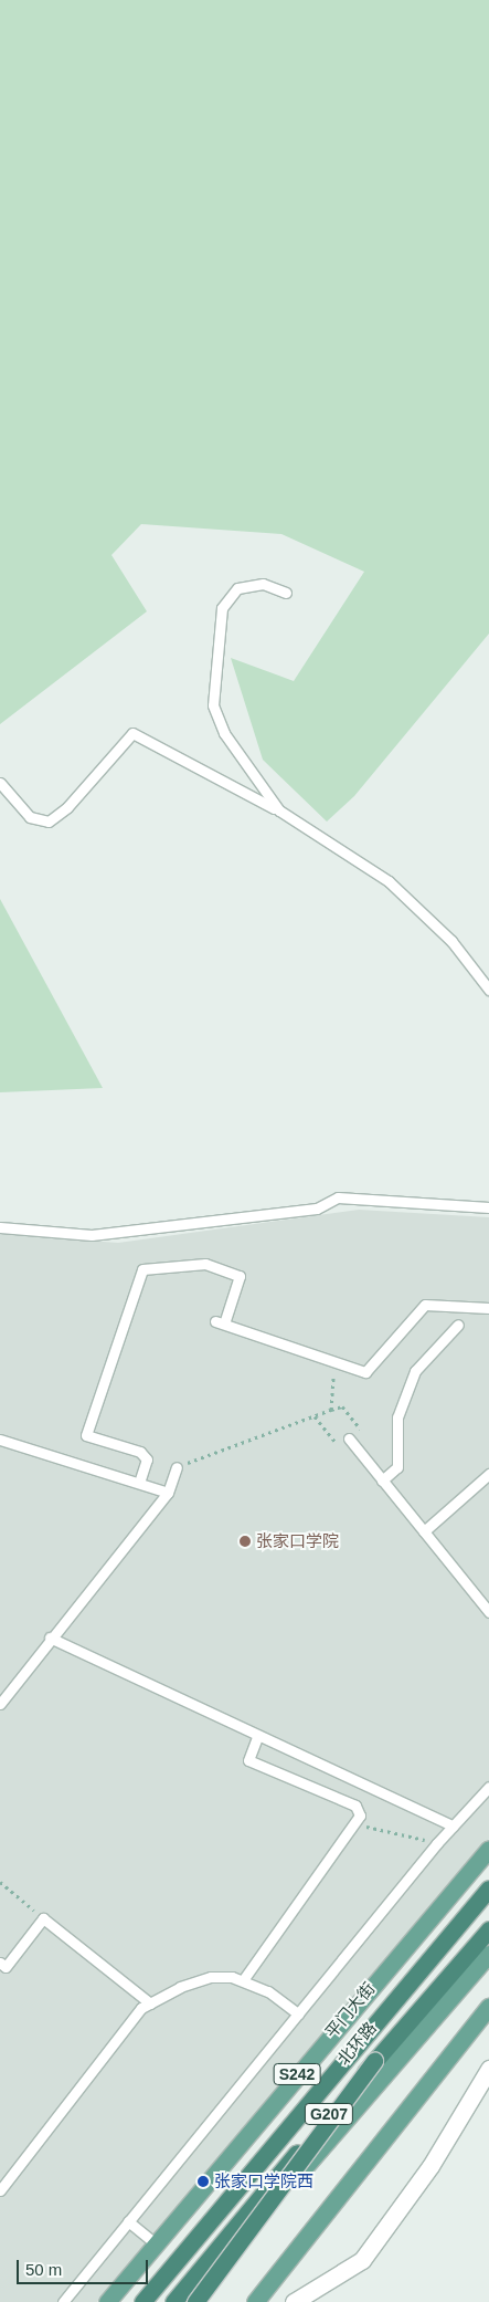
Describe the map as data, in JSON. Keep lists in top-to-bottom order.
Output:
{
  "streets": {
    "highway": ["北环路", "G207"],
    "main road": ["平门大街", "S242"]
  },
  "places": ["张家口学院", "张家口学院西"],
  "scale_bar": "50 m"
}
